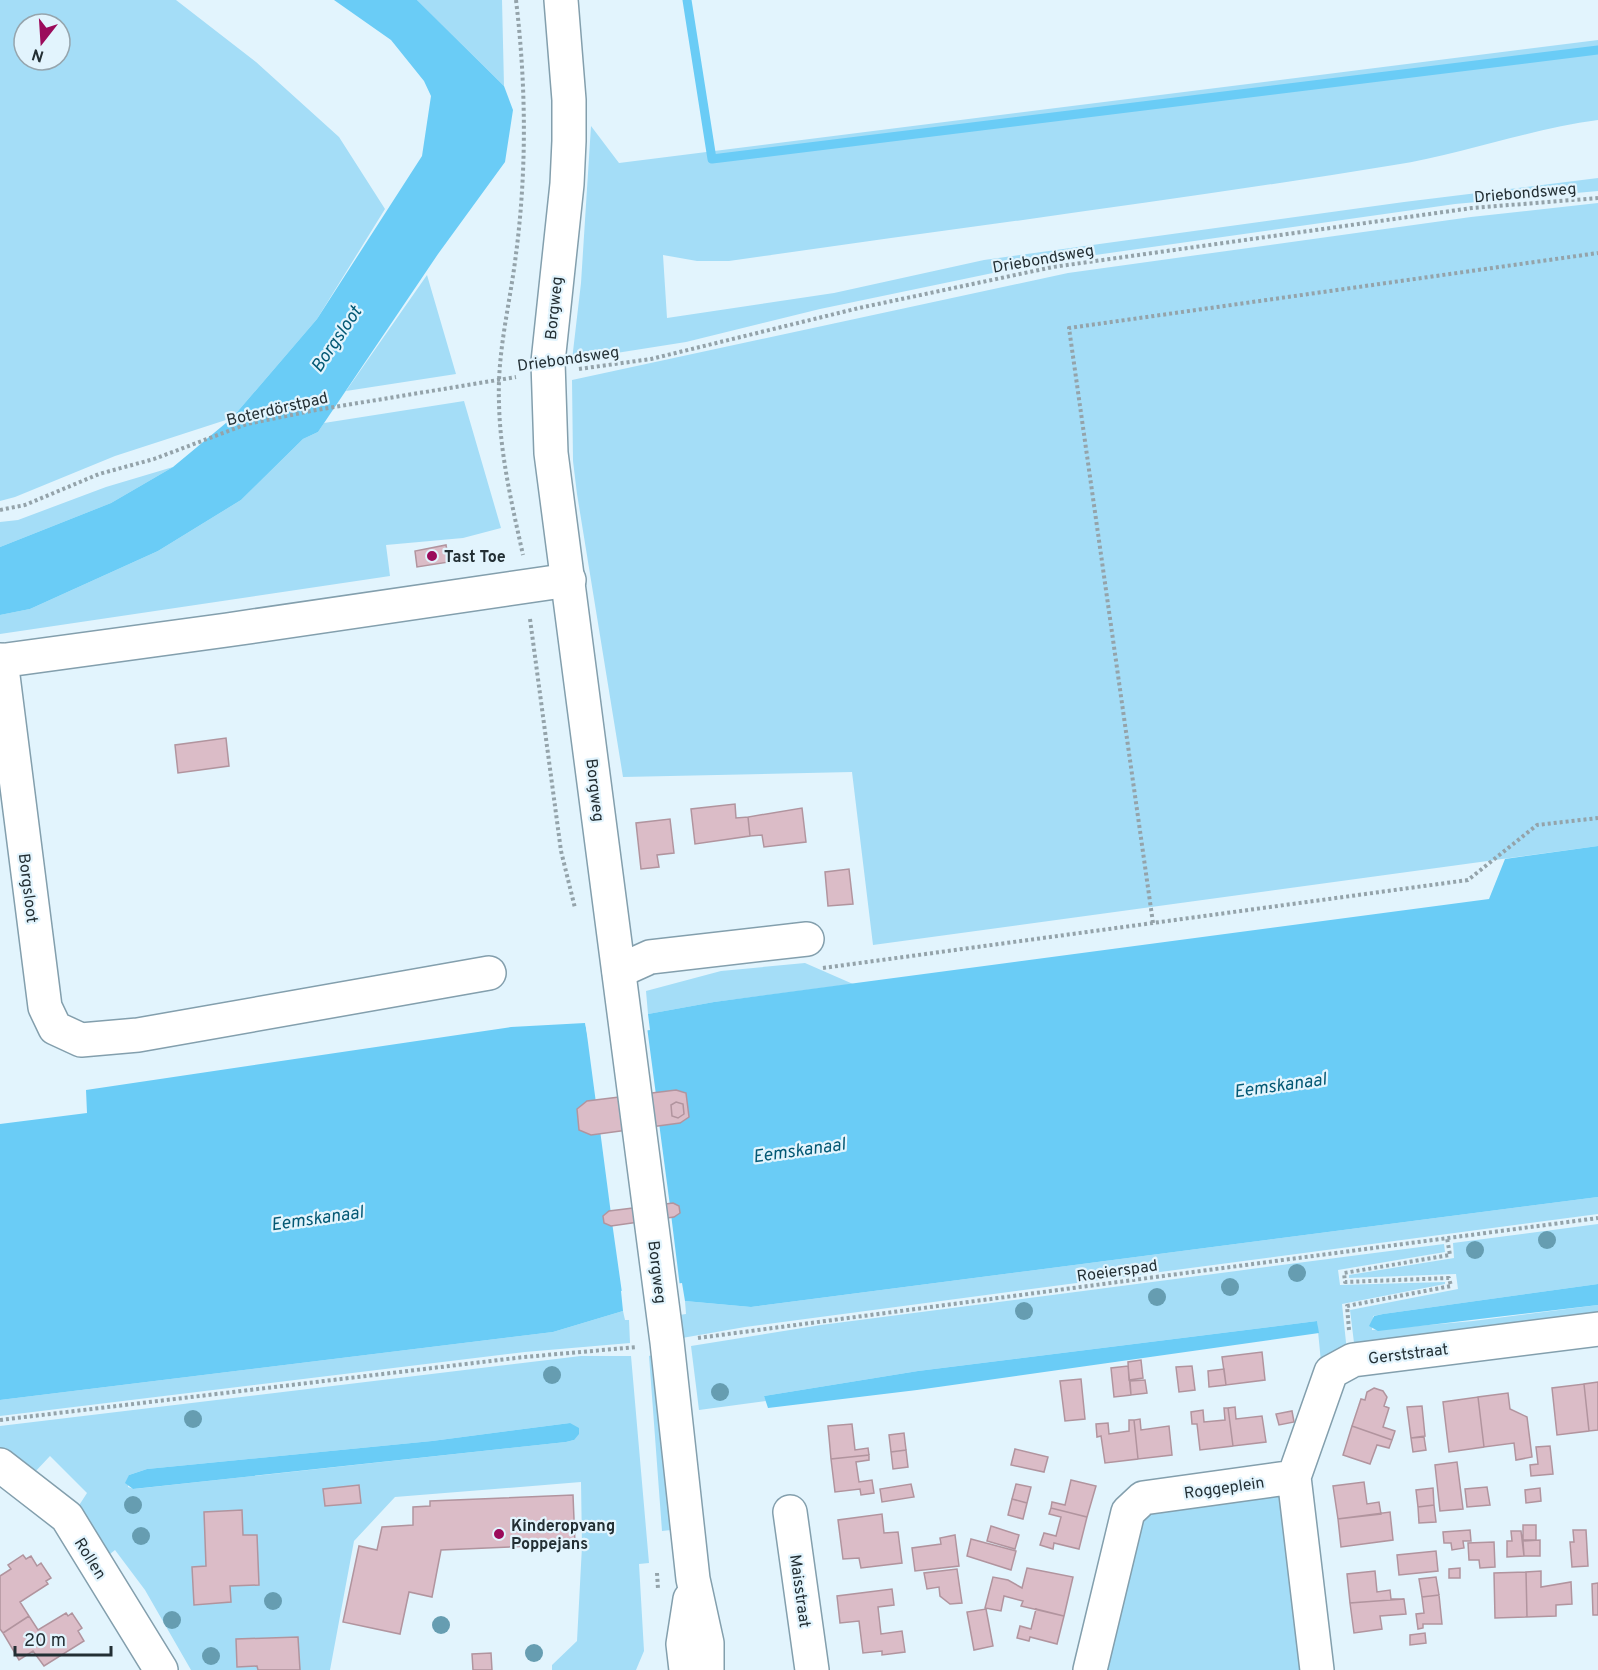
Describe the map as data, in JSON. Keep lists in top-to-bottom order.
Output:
{
  "streets": {
    "street": [
      "Borgweg",
      "Borgsloot",
      "Gerststraat",
      "Roggeplein",
      "Rollen",
      "Maisstraat"
    ],
    "path": ["Driebondsweg", "Boterdörstpad", "Roeierspad"]
  },
  "crossings": [
    ["Driebondsweg", "Borgweg"],
    ["Driebondsweg", "Boterdörstpad"],
    ["Borgweg", "Borgsloot"],
    ["Borgweg", "Roeierspad"],
    ["Gerststraat", "Roggeplein"]
  ],
  "water": ["Borgsloot", "Eemskanaal"],
  "places": ["Tast Toe", "Kinderopvang Poppejans"],
  "scale_bar": "20 m",
  "north": "bottom"
}
